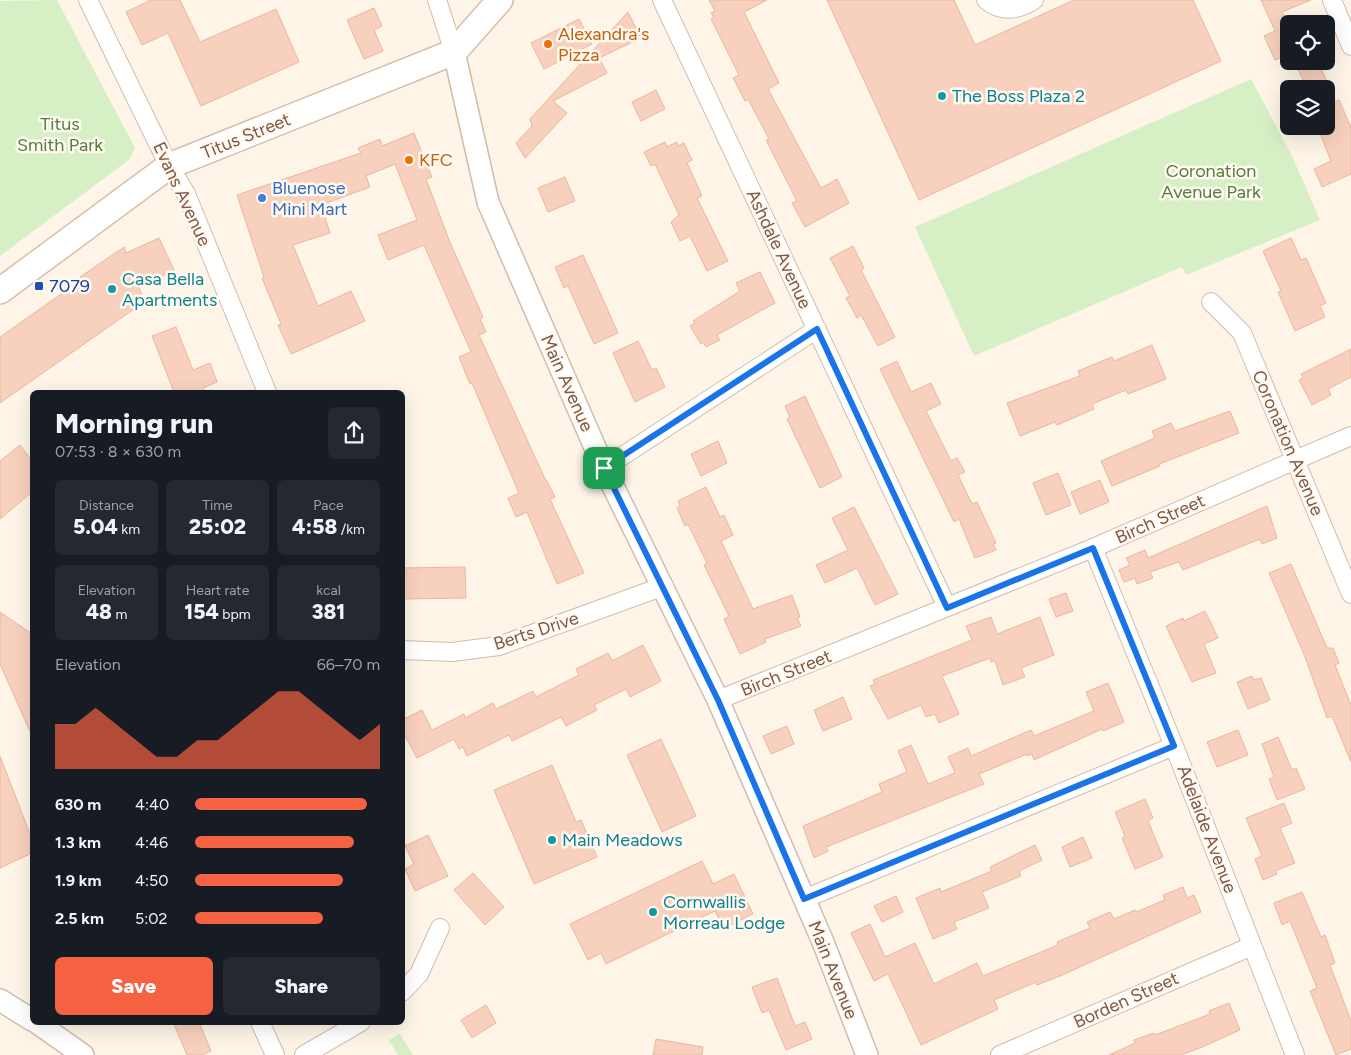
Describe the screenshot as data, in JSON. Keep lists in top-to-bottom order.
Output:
{
  "streets": {
    "main road": ["Titus Street"],
    "street": [
      "Evans Avenue",
      "Ashdale Avenue",
      "Main Avenue",
      "Coronation Avenue",
      "Birch Street",
      "Berts Drive",
      "Adelaide Avenue",
      "Borden Street"
    ]
  },
  "crossings": [
    ["Titus Street", "Evans Avenue"],
    ["Titus Street", "Main Avenue"],
    ["Ashdale Avenue", "Birch Street"],
    ["Main Avenue", "Birch Street"],
    ["Main Avenue", "Berts Drive"],
    ["Coronation Avenue", "Birch Street"],
    ["Birch Street", "Adelaide Avenue"],
    ["Adelaide Avenue", "Borden Street"]
  ],
  "parks": ["Titus Smith Park", "Coronation Avenue Park"],
  "places": {
    "other": [
      "Alexandra's Pizza",
      "The Boss Plaza 2",
      "KFC",
      "Bluenose Mini Mart",
      "Casa Bella Apartments",
      "Main Meadows",
      "Cornwallis Morreau Lodge"
    ],
    "transit": ["7079"]
  },
  "page": {
    "heading": ["Morning run", "07:53 · 8 × 630 m"],
    "stats": [
      ["Distance", "5.04 km"],
      ["Time", "25:02"],
      ["Pace", "4:58 /km"],
      ["Elevation", "48 m"],
      ["Heart rate", "154 bpm"],
      ["kcal", "381"]
    ],
    "chart": ["Elevation", "66–70 m"],
    "list": [
      {
        "name": "630 m",
        "note": "4:40"
      },
      {
        "name": "1.3 km",
        "note": "4:46"
      },
      {
        "name": "1.9 km",
        "note": "4:50"
      },
      {
        "name": "2.5 km",
        "note": "5:02"
      }
    ],
    "buttons": ["Save", "Share"]
  }
}
